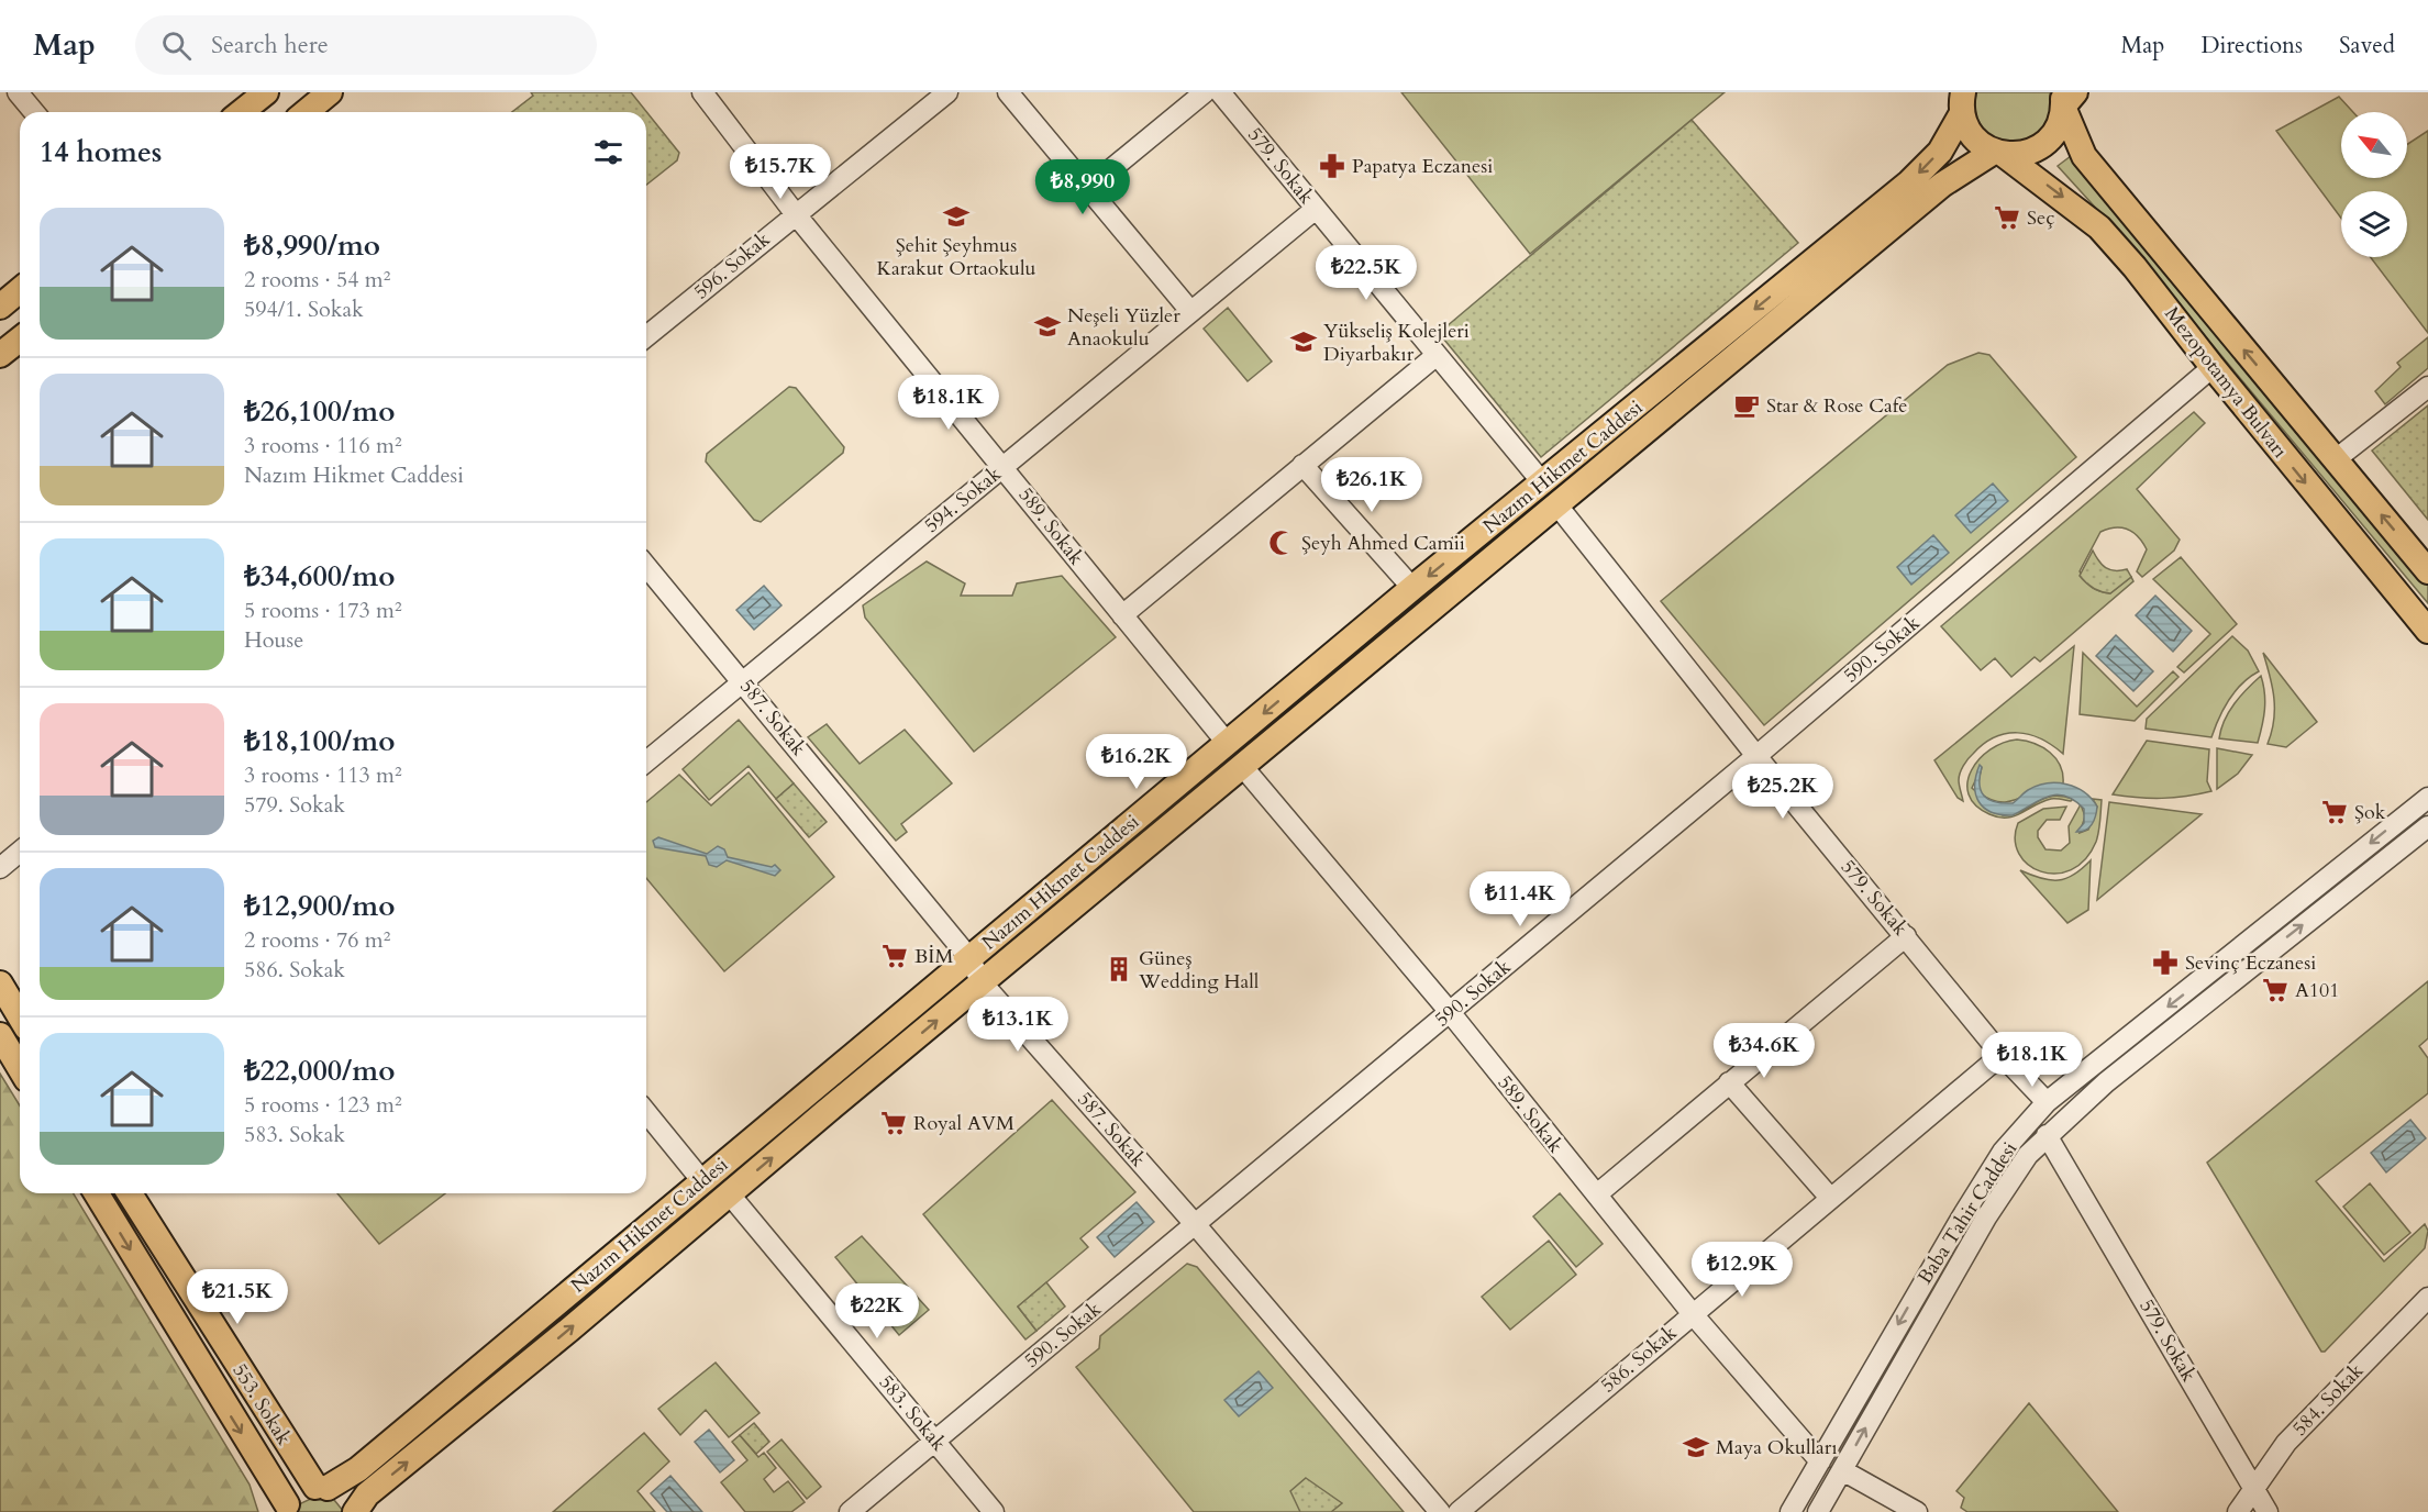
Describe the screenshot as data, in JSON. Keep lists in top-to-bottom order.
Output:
{
  "streets": {
    "main road": ["Mezopotamya Bulvarı", "Nazım Hikmet Caddesi", "553. Sokak"],
    "street": [
      "579. Sokak",
      "596. Sokak",
      "594. Sokak",
      "589. Sokak",
      "590. Sokak",
      "587. Sokak",
      "Baba Tahir Caddesi",
      "586. Sokak",
      "584. Sokak",
      "583. Sokak"
    ]
  },
  "crossings": [
    ["579. Sokak", "Nazım Hikmet Caddesi"],
    ["579. Sokak", "594. Sokak"],
    ["579. Sokak", "590. Sokak"],
    ["579. Sokak", "Baba Tahir Caddesi"],
    ["579. Sokak", "586. Sokak"],
    ["579. Sokak", "584. Sokak"],
    ["596. Sokak", "589. Sokak"],
    ["Mezopotamya Bulvarı", "Nazım Hikmet Caddesi"],
    ["Mezopotamya Bulvarı", "590. Sokak"],
    ["Nazım Hikmet Caddesi", "589. Sokak"],
    ["Nazım Hikmet Caddesi", "587. Sokak"],
    ["Nazım Hikmet Caddesi", "553. Sokak"],
    ["Nazım Hikmet Caddesi", "583. Sokak"],
    ["594. Sokak", "589. Sokak"],
    ["594. Sokak", "587. Sokak"],
    ["589. Sokak", "590. Sokak"],
    ["589. Sokak", "Baba Tahir Caddesi"],
    ["589. Sokak", "586. Sokak"],
    ["590. Sokak", "587. Sokak"],
    ["590. Sokak", "583. Sokak"]
  ],
  "places": {
    "pharmacy": ["Papatya Eczanesi", "Sevinç Eczanesi"],
    "school or university": [
      "Şehit Şeyhmus Karakut Ortaokulu",
      "Neşeli Yüzler Anaokulu",
      "Yükseliş Kolejleri Diyarbakır",
      "Maya Okulları"
    ],
    "supermarket": [
      "Seç",
      "Şok",
      "BİM",
      "A101",
      "Royal AVM"
    ],
    "cafe": ["Star & Rose Cafe"],
    "mosque": ["Şeyh Ahmed Camii"],
    "building": ["Güneş Wedding Hall"]
  },
  "north": "top left",
  "page": {
    "header": "Map",
    "search": "Search here",
    "nav": ["Map", "Directions", "Saved"],
    "heading": "14 homes",
    "price": [
      "₺15.7K",
      "₺8,990",
      "₺22.5K",
      "₺18.1K",
      "₺26.1K",
      "₺16.2K",
      "₺25.2K",
      "₺11.4K",
      "₺13.1K",
      "₺34.6K",
      "₺18.1K",
      "₺12.9K",
      "₺21.5K",
      "₺22K"
    ],
    "list": [
      {
        "name": "₺8,990/mo",
        "note": "2 rooms · 54 m² · 594/1. Sokak"
      },
      {
        "name": "₺26,100/mo",
        "note": "3 rooms · 116 m² · Nazım Hikmet Caddesi"
      },
      {
        "name": "₺34,600/mo",
        "note": "5 rooms · 173 m² · House"
      },
      {
        "name": "₺18,100/mo",
        "note": "3 rooms · 113 m² · 579. Sokak"
      },
      {
        "name": "₺12,900/mo",
        "note": "2 rooms · 76 m² · 586. Sokak"
      },
      {
        "name": "₺22,000/mo",
        "note": "5 rooms · 123 m² · 583. Sokak"
      }
    ]
  }
}
